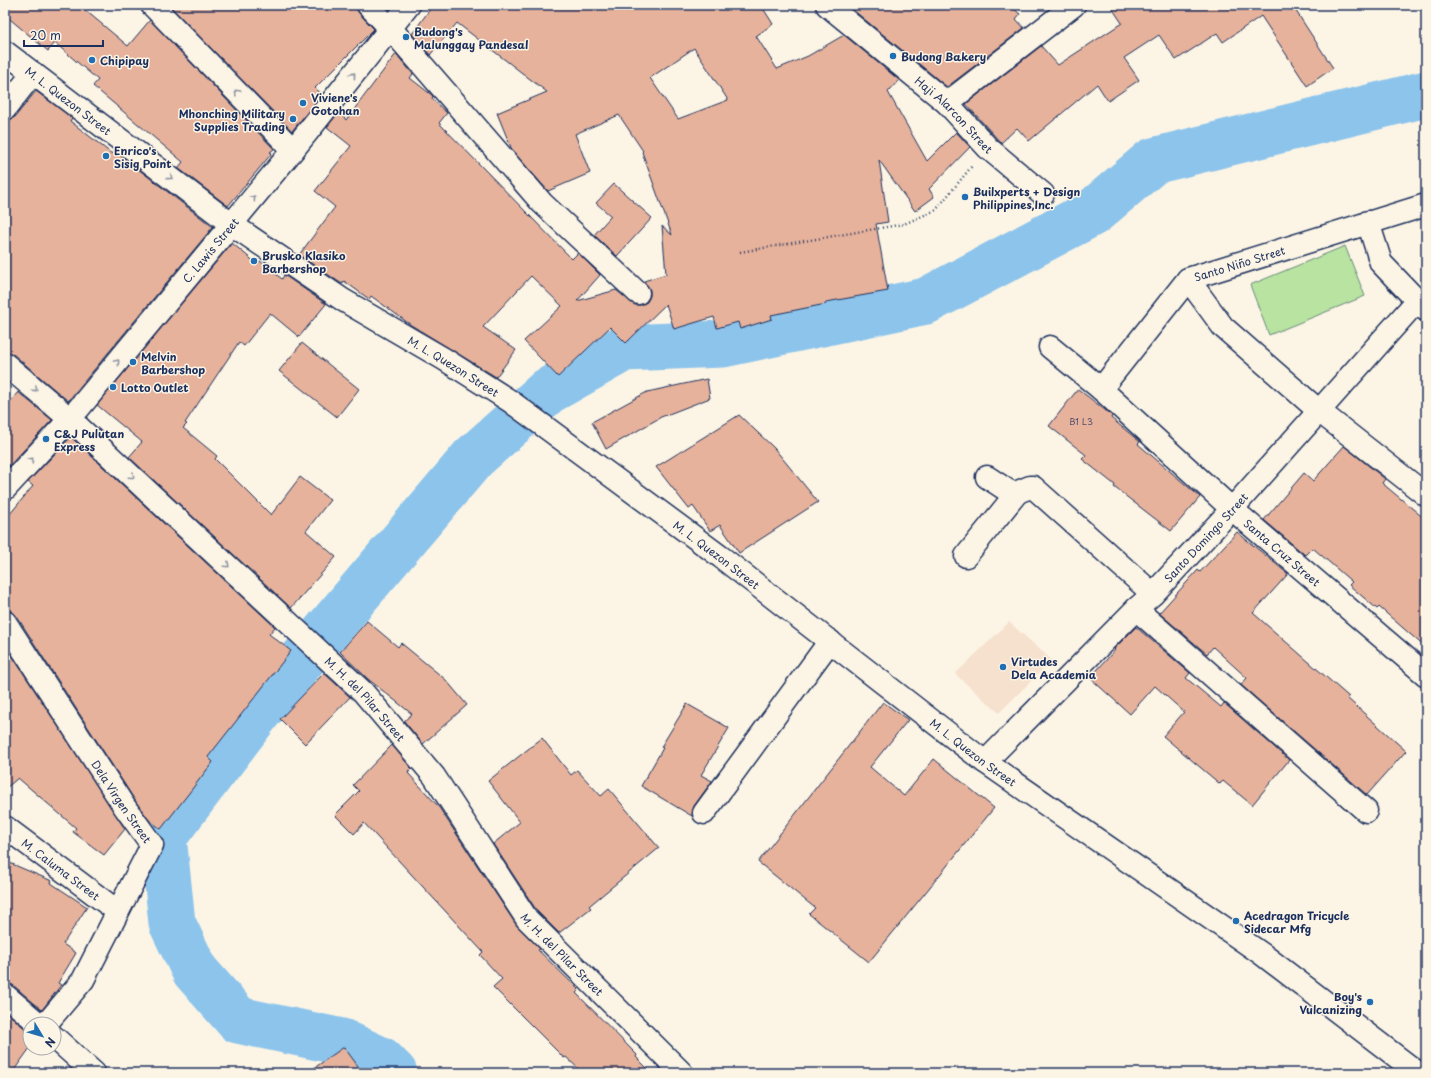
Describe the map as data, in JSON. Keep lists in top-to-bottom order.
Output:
{
  "streets": {
    "street": [
      "M. L. Quezon Street",
      "Haji Alarcon Street",
      "C. Lawis Street",
      "Santo Niño Street",
      "Santo Domingo Street",
      "Santa Cruz Street",
      "M. H. del Pilar Street",
      "Dela Virgen Street",
      "M. Caluma Street"
    ]
  },
  "crossings": [
    ["M. L. Quezon Street", "C. Lawis Street"],
    ["M. L. Quezon Street", "Santo Domingo Street"],
    ["C. Lawis Street", "M. H. del Pilar Street"],
    ["Santo Niño Street", "Santa Cruz Street"],
    ["Santo Domingo Street", "Santa Cruz Street"],
    ["Dela Virgen Street", "M. Caluma Street"]
  ],
  "one_way": ["C. Lawis Street", "M. H. del Pilar Street"],
  "places": [
    "Budong's Malunggay Pandesal",
    "Budong Bakery",
    "Chipipay",
    "Viviene's Gotohan",
    "Mhonching Military Supplies Trading",
    "Enrico's Sisig Point",
    "Builxperts + Design Philippines,Inc.",
    "Brusko Klasiko Barbershop",
    "Melvin Barbershop",
    "Lotto Outlet",
    "C&J Pulutan Express",
    "Virtudes Dela Academia",
    "Acedragon Tricycle Sidecar Mfg",
    "Boy's Vulcanizing"
  ],
  "house_numbers": ["B1 L3"],
  "scale_bar": "20 m",
  "north": "bottom right"
}
